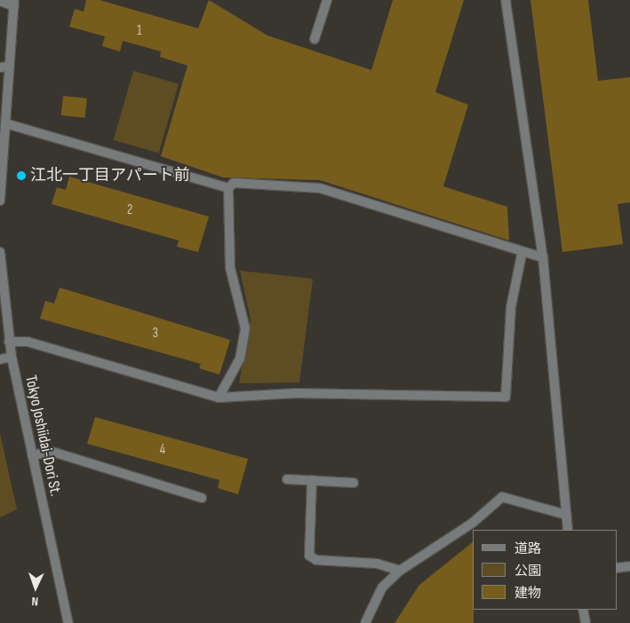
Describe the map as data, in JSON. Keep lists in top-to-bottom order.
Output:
{
  "streets": {
    "street": ["Tokyo Joshiidai-Dori St."]
  },
  "places": ["江北一丁目アパート前"],
  "house_numbers": [
    "1",
    "2",
    "3",
    "4"
  ],
  "legend": ["道路", "公園", "建物"],
  "north": "bottom"
}
